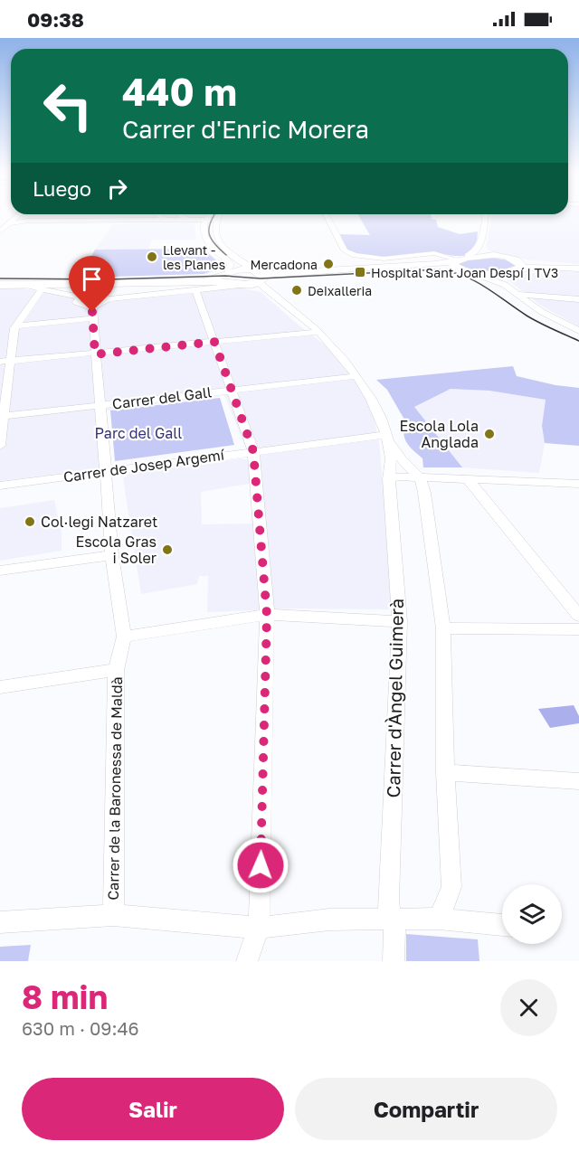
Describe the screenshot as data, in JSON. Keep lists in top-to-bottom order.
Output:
{
  "streets": {
    "street": [
      "Carrer del Gall",
      "Carrer de Josep Argemí",
      "Carrer d'Àngel Guimerà",
      "Carrer de la Baronessa de Maldà"
    ]
  },
  "crossings": [
    ["Carrer del Gall", "Carrer d'Àngel Guimerà"],
    ["Carrer del Gall", "Carrer de la Baronessa de Maldà"],
    ["Carrer de Josep Argemí", "Carrer d'Àngel Guimerà"],
    ["Carrer de Josep Argemí", "Carrer de la Baronessa de Maldà"]
  ],
  "parks": ["Parc del Gall"],
  "places": {
    "other": [
      "Llevant - les Planes",
      "Mercadona",
      "Deixalleria",
      "Escola Lola Anglada",
      "Col·legi Natzaret",
      "Escola Gras i Soler"
    ],
    "transit": ["Hospital Sant Joan Despí | TV3"]
  },
  "page": {
    "status": "09:38",
    "turn": ["440 m", "Carrer d'Enric Morera"],
    "then": "Luego",
    "heading": ["8 min", "630 m · 09:46"],
    "buttons": ["Salir", "Compartir"]
  }
}
